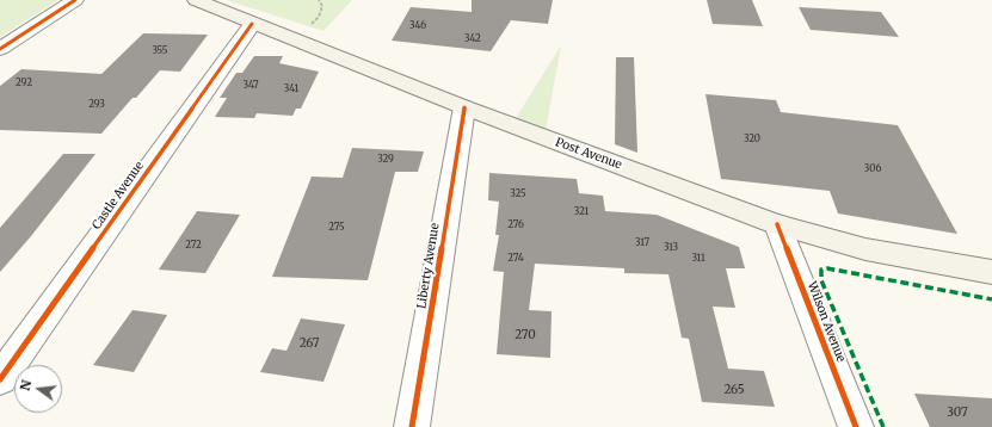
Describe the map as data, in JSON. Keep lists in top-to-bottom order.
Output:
{
  "streets": {
    "main road": ["Post Avenue"],
    "street": ["Castle Avenue", "Liberty Avenue", "Wilson Avenue"]
  },
  "crossings": [
    ["Post Avenue", "Castle Avenue"],
    ["Post Avenue", "Liberty Avenue"],
    ["Post Avenue", "Wilson Avenue"]
  ],
  "house_numbers": [
    "346",
    "342",
    "355",
    "292",
    "347",
    "341",
    "293",
    "320",
    "329",
    "306",
    "325",
    "321",
    "276",
    "275",
    "317",
    "272",
    "313",
    "274",
    "311",
    "270",
    "267",
    "265",
    "307"
  ],
  "north": "left"
}
